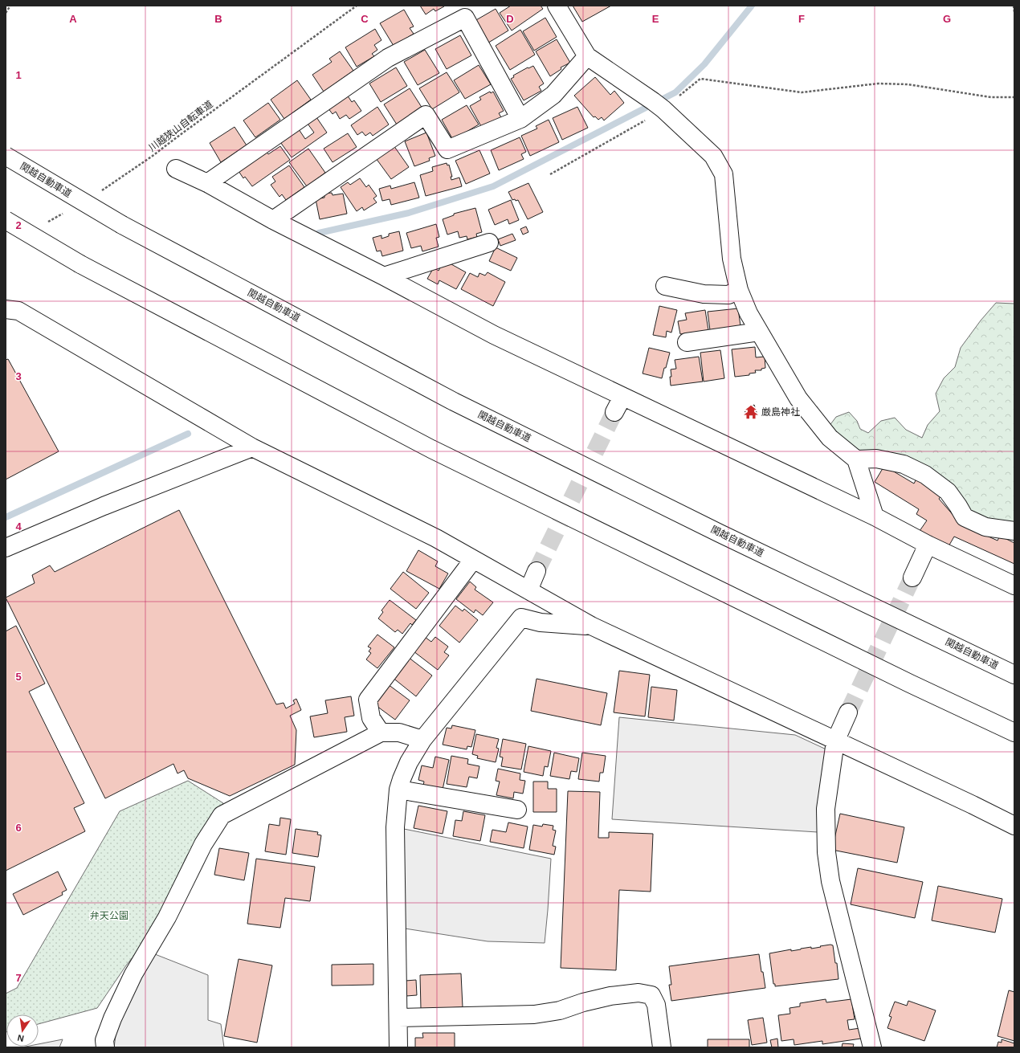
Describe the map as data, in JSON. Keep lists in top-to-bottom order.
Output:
{
  "streets": {
    "main road": ["関越自動車道"],
    "path": ["川越狭山自転車道"]
  },
  "parks": ["弁天公園"],
  "places": {
    "temple": ["厳島神社"]
  },
  "north": "bottom",
  "grid": {
    "columns": [
      "A",
      "B",
      "C",
      "D",
      "E",
      "F",
      "G"
    ],
    "rows": [
      "1",
      "2",
      "3",
      "4",
      "5",
      "6",
      "7"
    ]
  }
}
